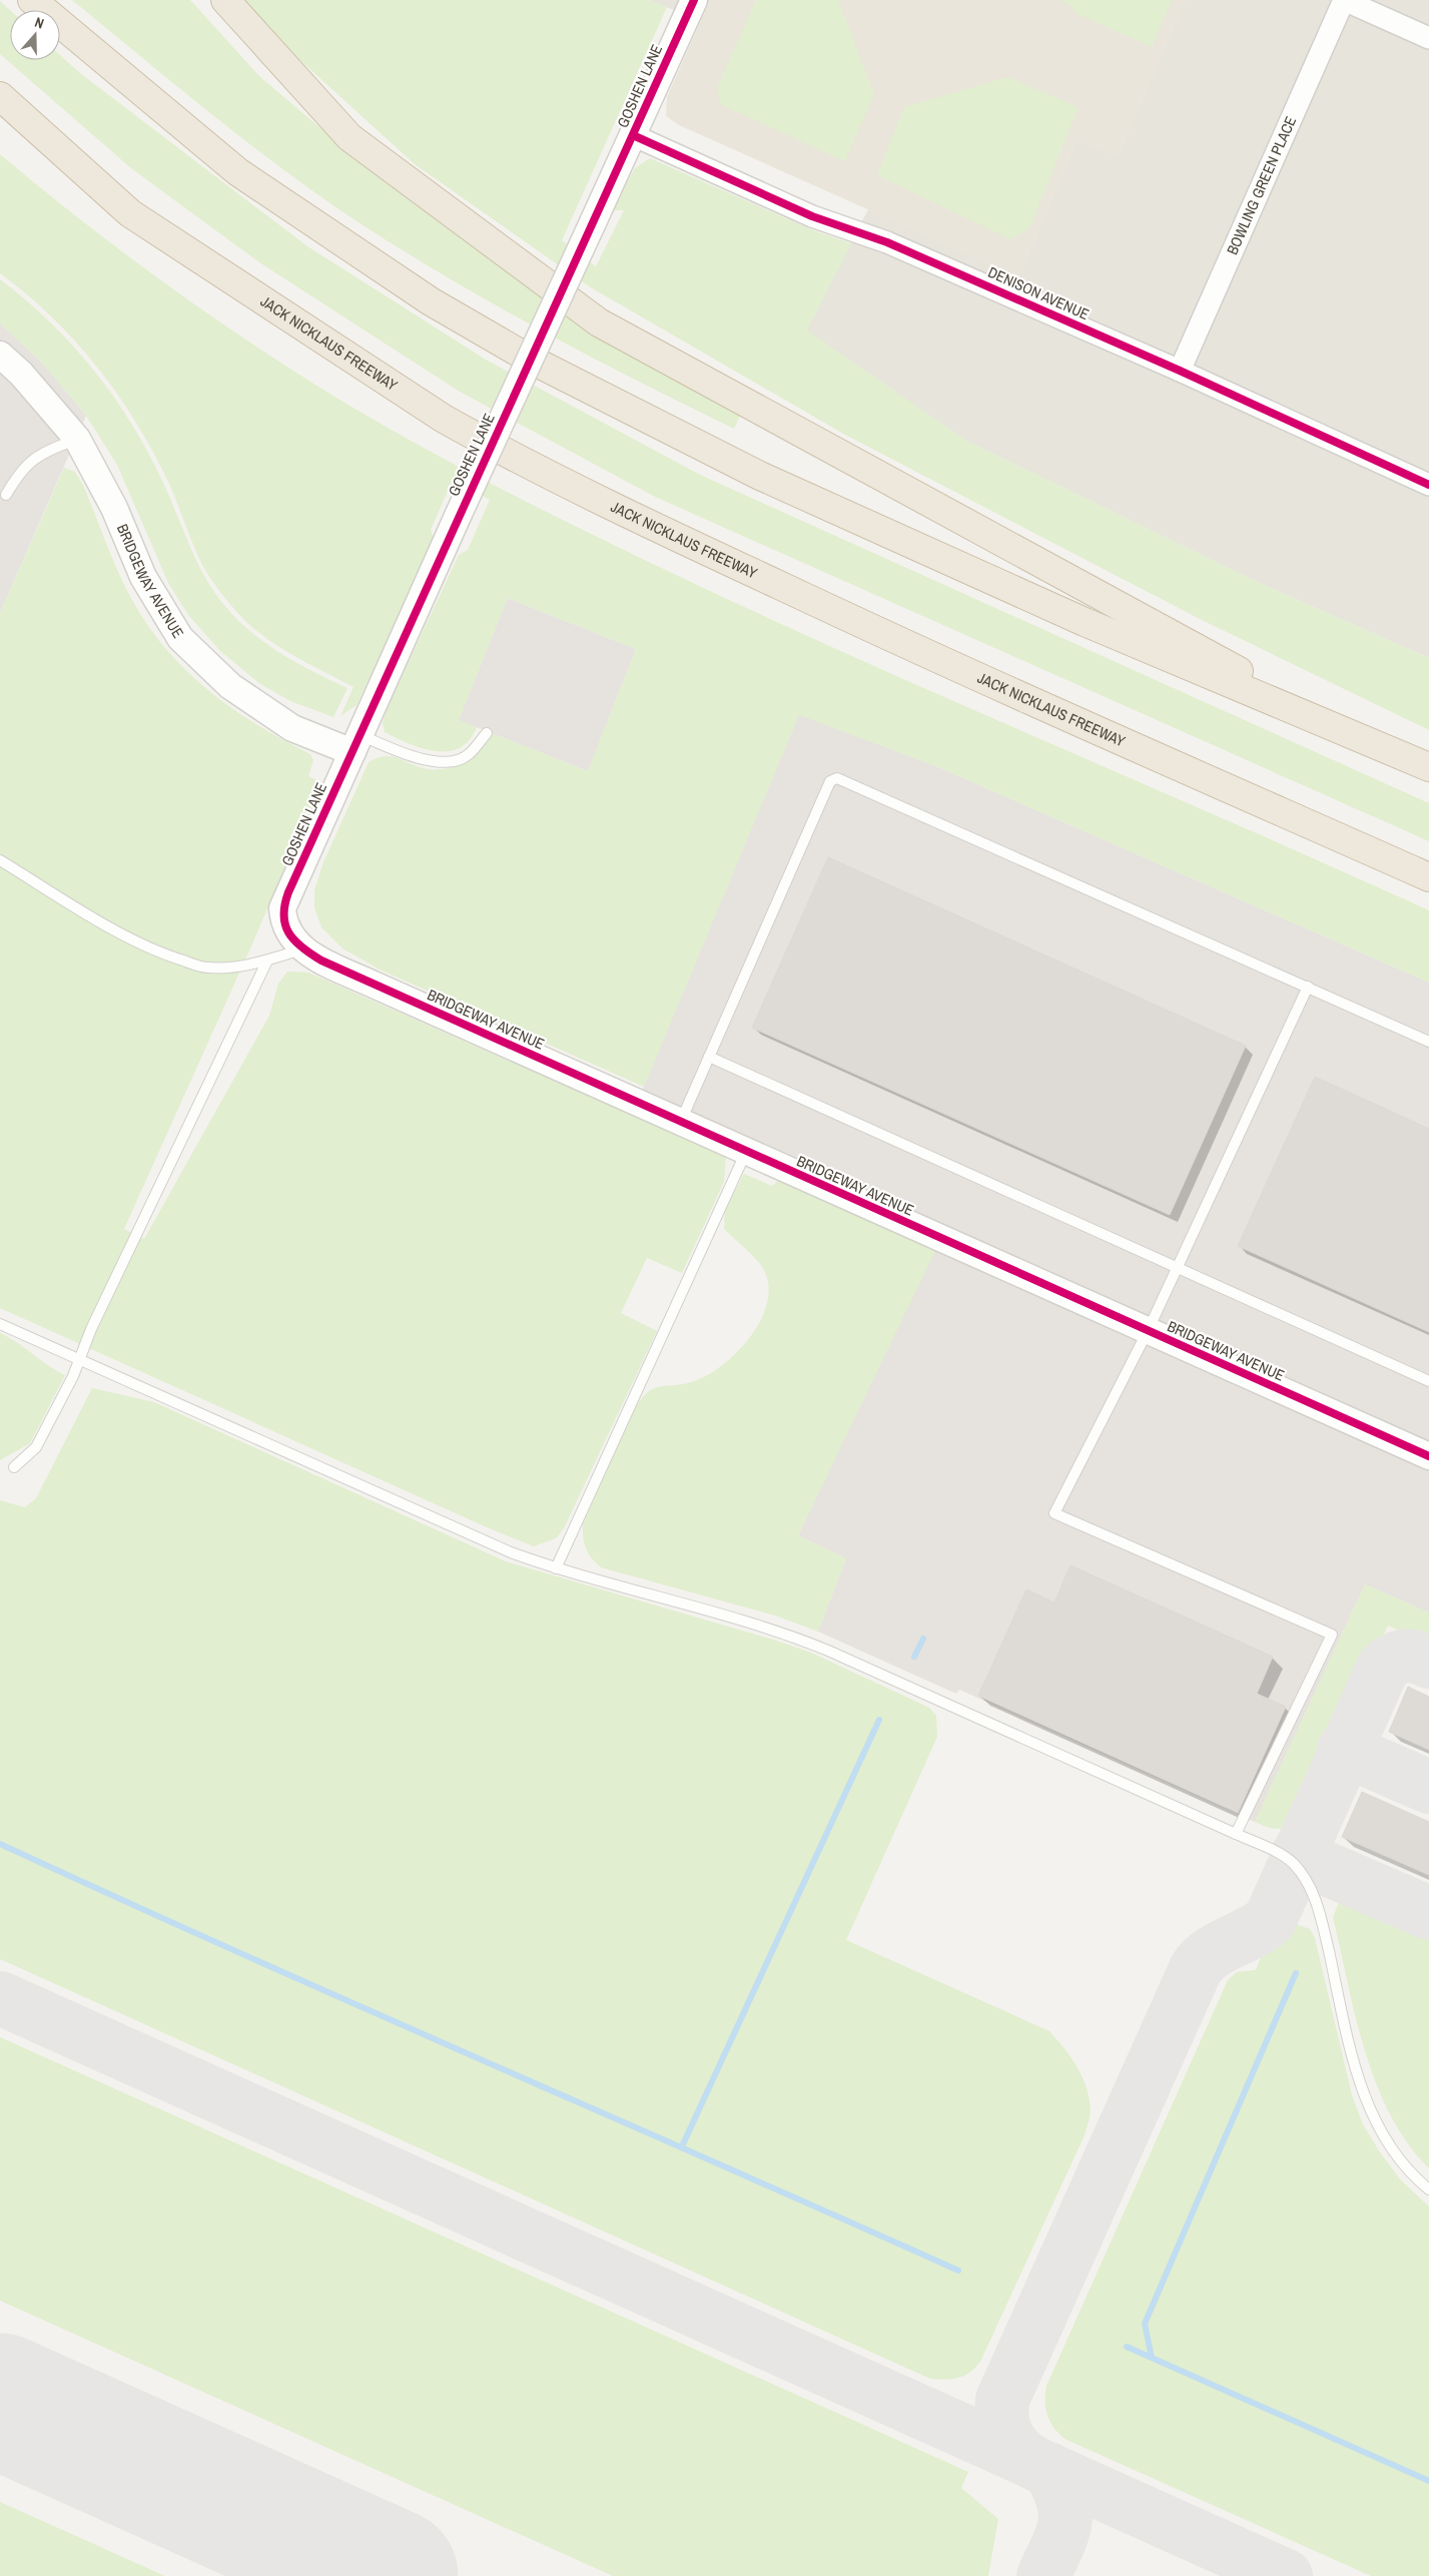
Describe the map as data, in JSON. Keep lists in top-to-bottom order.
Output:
{
  "streets": {
    "highway": ["JACK NICKLAUS FREEWAY"],
    "street": [
      "GOSHEN LANE",
      "BOWLING GREEN PLACE",
      "DENISON AVENUE",
      "BRIDGEWAY AVENUE"
    ]
  },
  "crossings": [
    ["GOSHEN LANE", "DENISON AVENUE"],
    ["GOSHEN LANE", "BRIDGEWAY AVENUE"],
    ["BOWLING GREEN PLACE", "DENISON AVENUE"]
  ],
  "north": "top"
}
